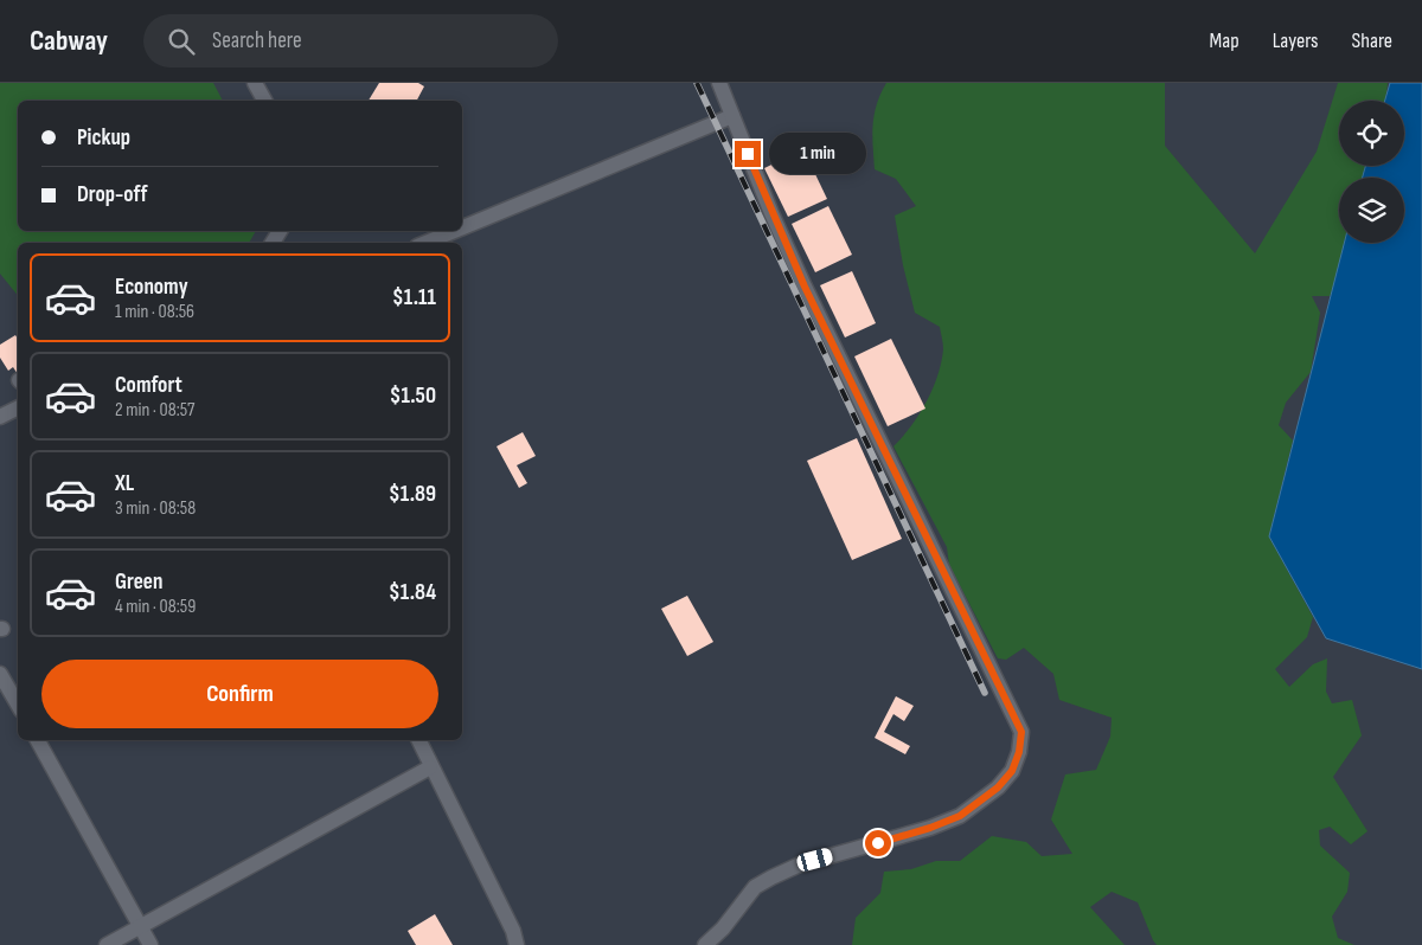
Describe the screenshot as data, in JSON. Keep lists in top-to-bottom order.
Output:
{
  "page": {
    "header": "Cabway",
    "search": "Search here",
    "nav": ["Map", "Layers", "Share"],
    "banner": ["Pickup", "Drop-off"],
    "bubble": "1 min",
    "list": [
      {
        "name": "Economy",
        "note": "1 min · 08:56",
        "value": "$1.11"
      },
      {
        "name": "Comfort",
        "note": "2 min · 08:57",
        "value": "$1.50"
      },
      {
        "name": "XL",
        "note": "3 min · 08:58",
        "value": "$1.89"
      },
      {
        "name": "Green",
        "note": "4 min · 08:59",
        "value": "$1.84"
      }
    ],
    "buttons": "Confirm"
  }
}
